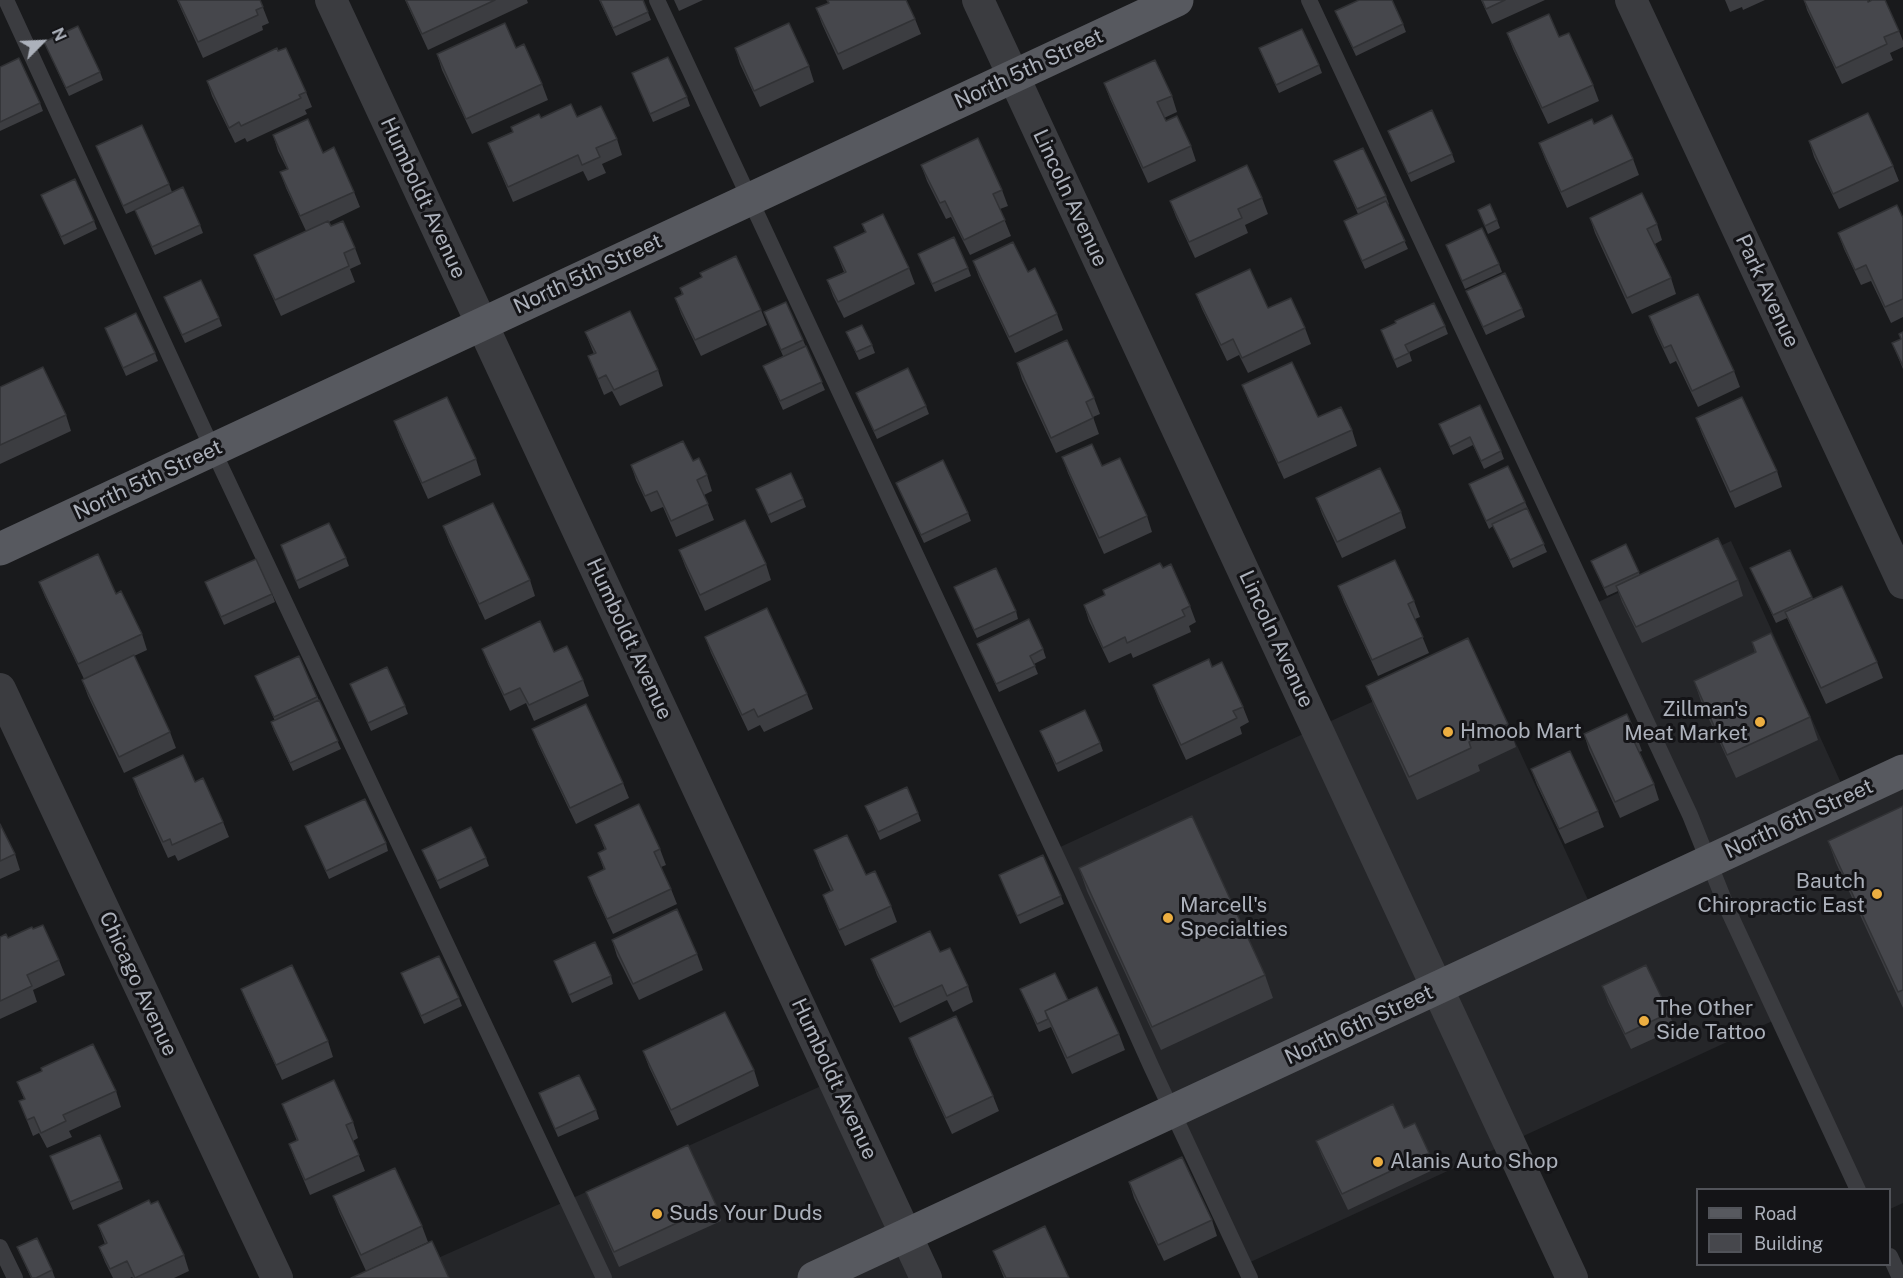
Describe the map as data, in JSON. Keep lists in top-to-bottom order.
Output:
{
  "streets": {
    "main road": ["North 5th Street", "North 6th Street"],
    "street": [
      "Humboldt Avenue",
      "Lincoln Avenue",
      "Park Avenue",
      "Chicago Avenue"
    ]
  },
  "crossings": [
    ["North 5th Street", "Humboldt Avenue"],
    ["North 5th Street", "Lincoln Avenue"],
    ["Humboldt Avenue", "North 6th Street"],
    ["Lincoln Avenue", "North 6th Street"]
  ],
  "places": [
    "Zillman's Meat Market",
    "Hmoob Mart",
    "Bautch Chiropractic East",
    "Marcell's Specialties",
    "The Other Side Tattoo",
    "Alanis Auto Shop",
    "Suds Your Duds"
  ],
  "legend": ["Road", "Building"],
  "north": "top right"
}
